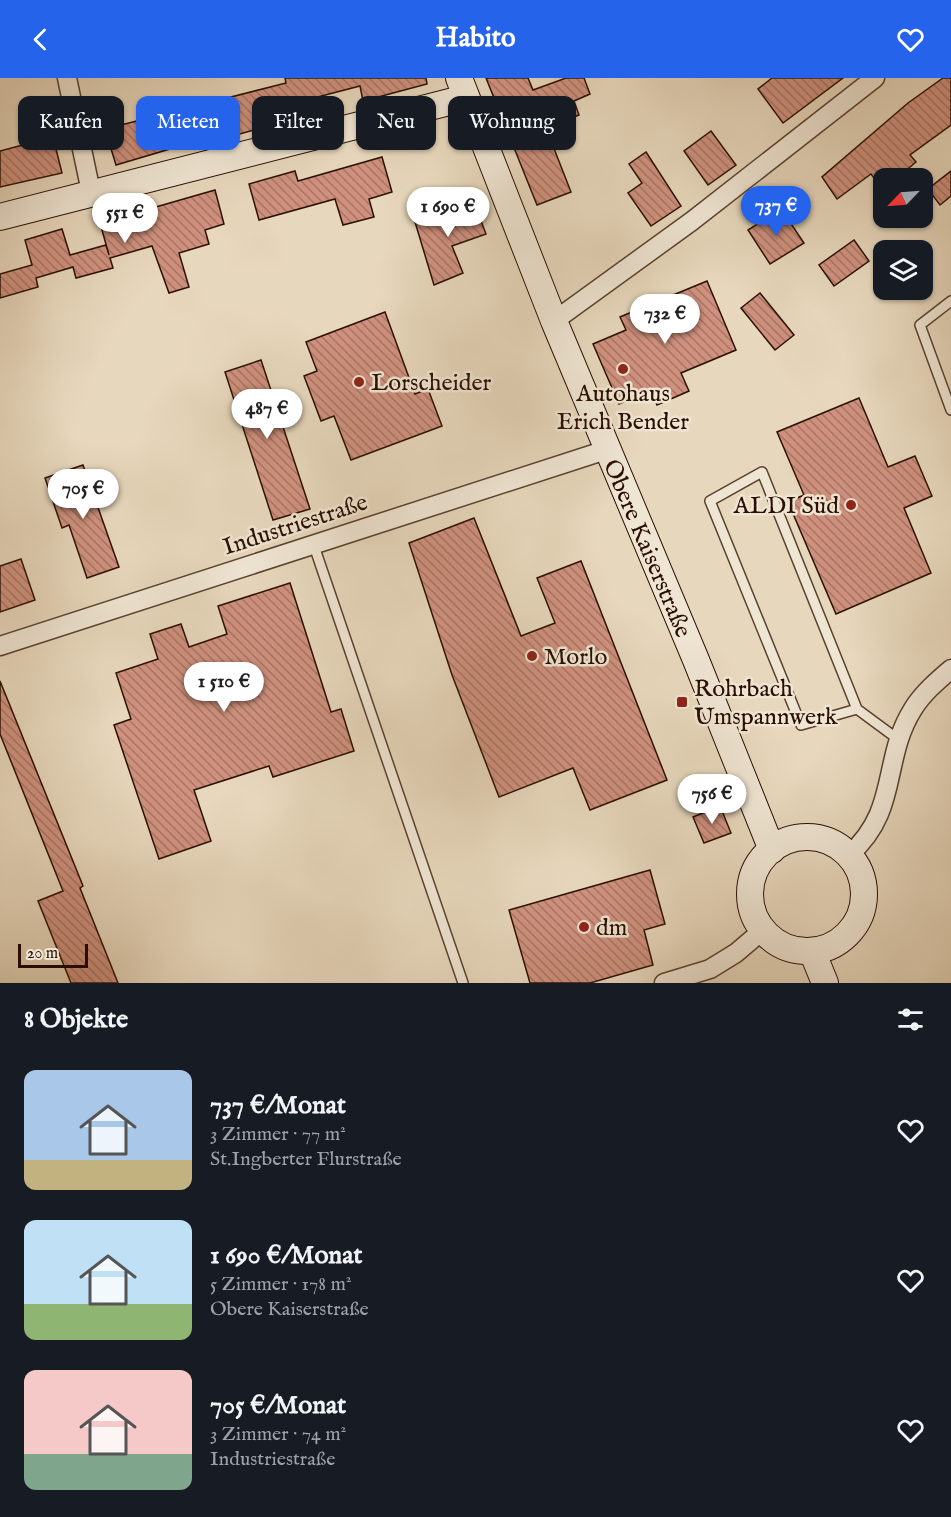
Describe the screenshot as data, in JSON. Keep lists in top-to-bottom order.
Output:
{
  "streets": {
    "main road": ["Obere Kaiserstraße"],
    "street": ["Industriestraße"]
  },
  "crossings": [
    ["Industriestraße", "Obere Kaiserstraße"]
  ],
  "places": {
    "other": [
      "Autohaus Erich Bender",
      "Lorscheider",
      "ALDI Süd",
      "Morlo",
      "dm"
    ],
    "transit": ["Rohrbach Umspannwerk"]
  },
  "scale_bar": "20 m",
  "north": "bottom left",
  "page": {
    "header": "Habito",
    "chip": [
      "Kaufen",
      "Mieten",
      "Filter",
      "Neu",
      "Wohnung"
    ],
    "price": [
      "737 €",
      "1 690 €",
      "551 €",
      "732 €",
      "487 €",
      "705 €",
      "1 510 €",
      "756 €"
    ],
    "scale": "20 m",
    "heading": "8 Objekte",
    "list": [
      {
        "name": "737 €/Monat",
        "note": "3 Zimmer · 77 m² · St.Ingberter Flurstraße"
      },
      {
        "name": "1 690 €/Monat",
        "note": "5 Zimmer · 178 m² · Obere Kaiserstraße"
      },
      {
        "name": "705 €/Monat",
        "note": "3 Zimmer · 74 m² · Industriestraße"
      }
    ]
  }
}
